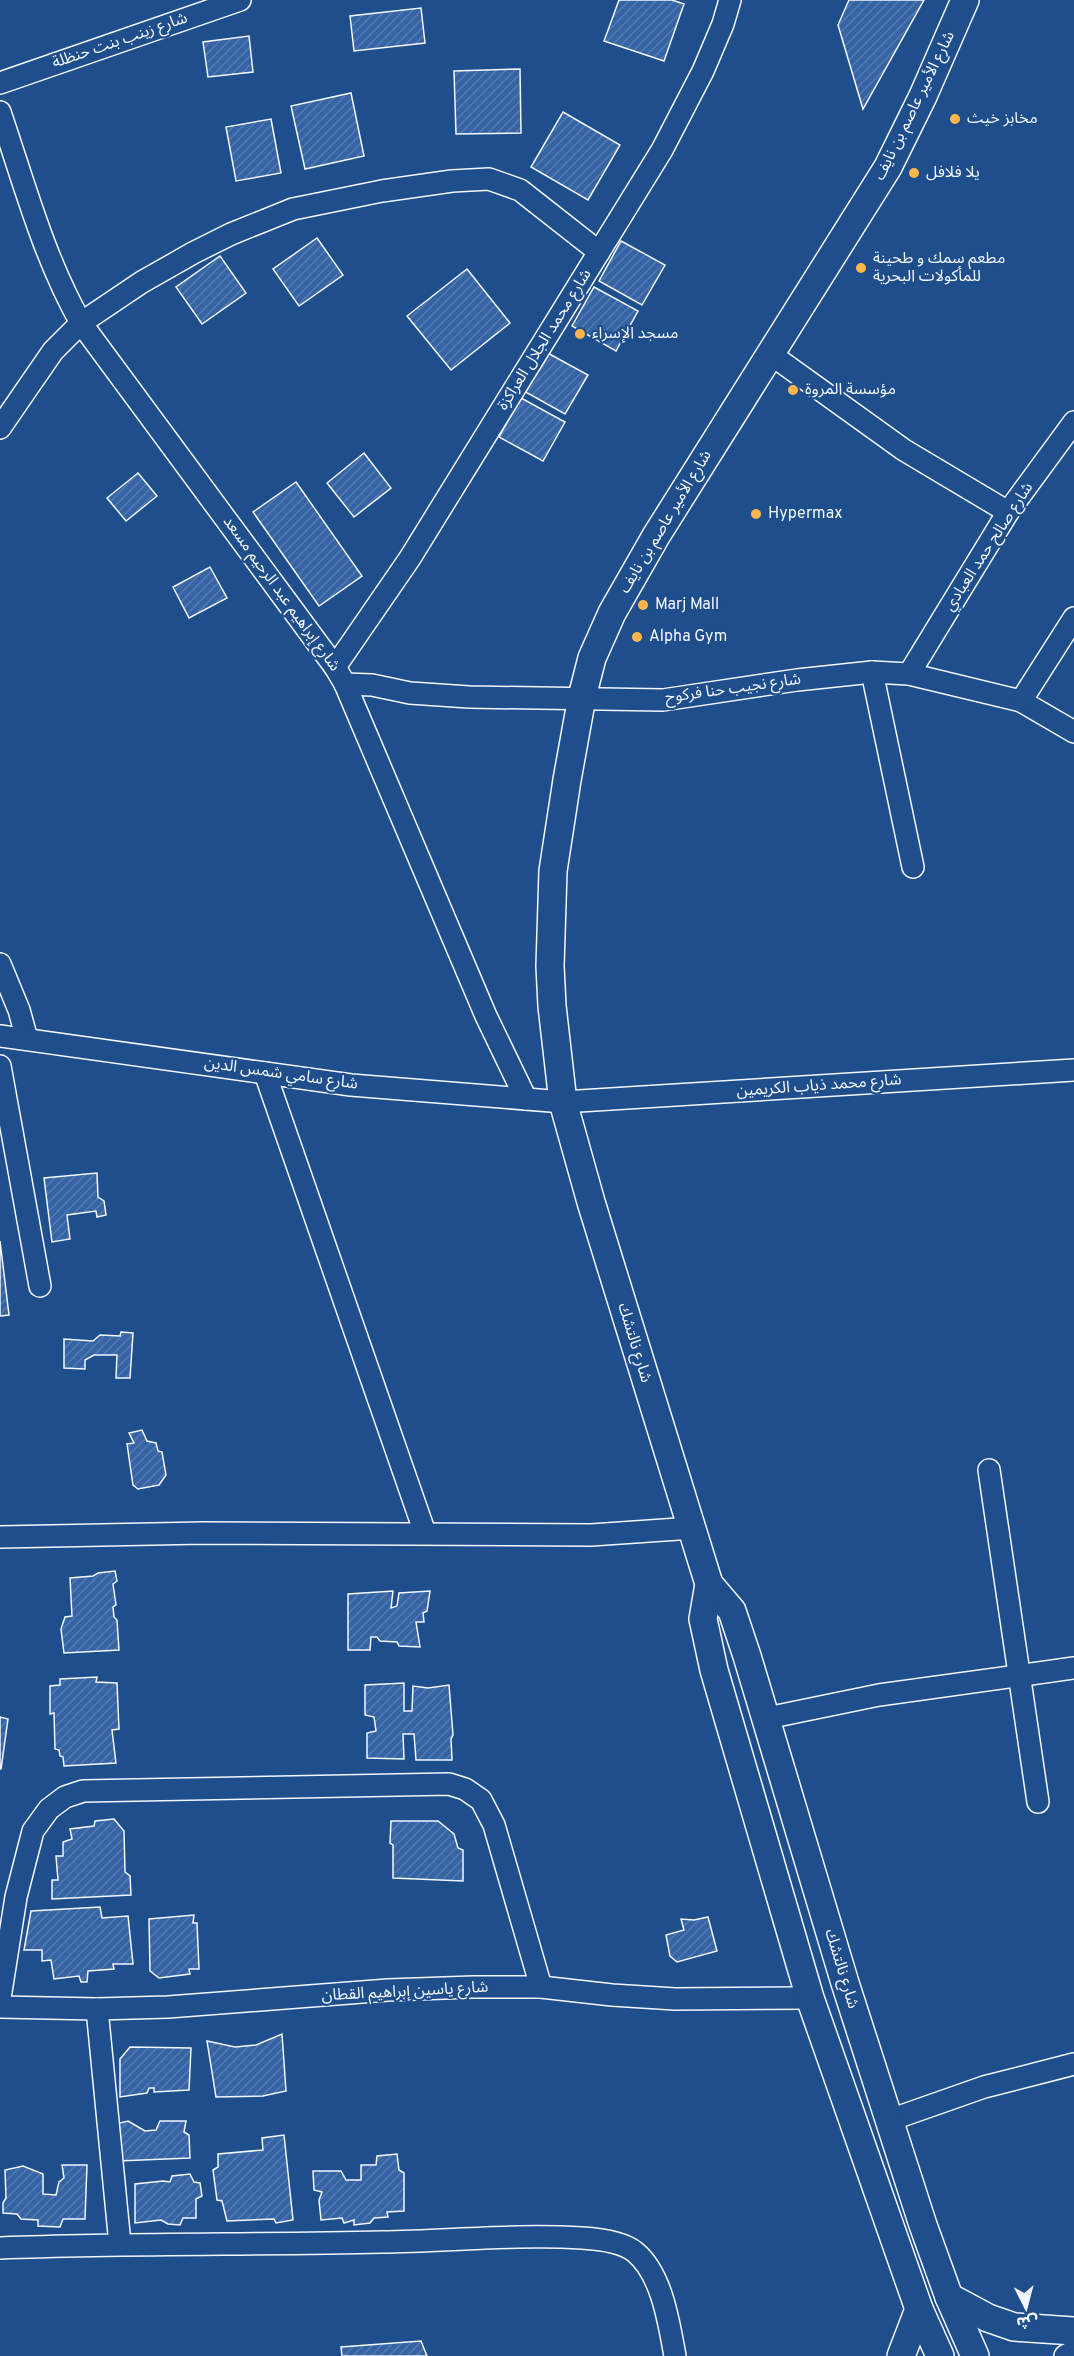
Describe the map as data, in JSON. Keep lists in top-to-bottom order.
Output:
{
  "streets": {
    "main road": ["شارع الأمير عاصم بن نايف", "شارع نالتشك"],
    "street": [
      "شارع زينب بنت حنظلة",
      "شارع محمد الجلال العراكزة",
      "شارع صالح حمد العبادي",
      "شارع إبراهيم عبد الرحيم مسعد",
      "شارع نجيب حنا فركوح",
      "شارع سامي شمس الدين",
      "شارع محمد ذياب الكريمين",
      "شارع ياسين إبراهيم القطان"
    ]
  },
  "crossings": [
    ["شارع الأمير عاصم بن نايف", "شارع نجيب حنا فركوح"],
    ["شارع الأمير عاصم بن نايف", "شارع سامي شمس الدين"],
    ["شارع الأمير عاصم بن نايف", "شارع محمد ذياب الكريمين"],
    ["شارع الأمير عاصم بن نايف", "شارع نالتشك"],
    ["شارع محمد الجلال العراكزة", "شارع إبراهيم عبد الرحيم مسعد"],
    ["شارع محمد الجلال العراكزة", "شارع نجيب حنا فركوح"],
    ["شارع صالح حمد العبادي", "شارع نجيب حنا فركوح"],
    ["شارع إبراهيم عبد الرحيم مسعد", "شارع نجيب حنا فركوح"],
    ["شارع إبراهيم عبد الرحيم مسعد", "شارع سامي شمس الدين"],
    ["شارع سامي شمس الدين", "شارع محمد ذياب الكريمين"],
    ["شارع سامي شمس الدين", "شارع نالتشك"],
    ["شارع محمد ذياب الكريمين", "شارع نالتشك"],
    ["شارع نالتشك", "شارع ياسين إبراهيم القطان"]
  ],
  "places": [
    "مخابز خيث",
    "يلا فلافل",
    "مطعم سمك و طحينة للمأكولات البحرية",
    "مسجد الإسراء",
    "مؤسسة المروة",
    "Hypermax",
    "Marj Mall",
    "Alpha Gym"
  ],
  "north": "bottom"
}
